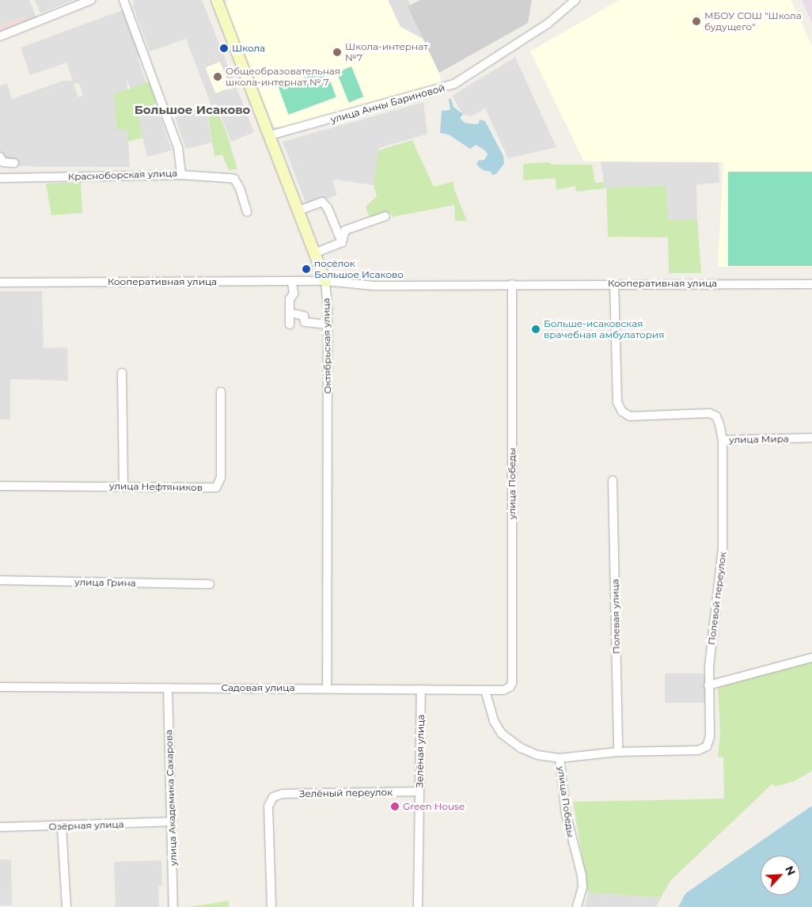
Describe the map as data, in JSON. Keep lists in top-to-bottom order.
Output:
{
  "streets": {
    "street": [
      "улица Анны Бариновой",
      "Красноборская улица",
      "Кооперативная улица",
      "Октябрьская улица",
      "улица Мира",
      "улица Победы",
      "улица Нефтяников",
      "улица Грина",
      "Полевой переулок",
      "Полевая улица",
      "Садовая улица",
      "Зелёная улица",
      "Зелёный переулок",
      "улица Академика Сахарова",
      "Озёрная улица"
    ]
  },
  "crossings": [
    ["улица Анны Бариновой", "Октябрьская улица"],
    ["Кооперативная улица", "Октябрьская улица"],
    ["Кооперативная улица", "улица Мира"],
    ["Кооперативная улица", "улица Победы"],
    ["Октябрьская улица", "Садовая улица"],
    ["улица Мира", "Полевой переулок"],
    ["улица Победы", "Садовая улица"],
    ["Полевой переулок", "Полевая улица"],
    ["Садовая улица", "Зелёная улица"],
    ["Садовая улица", "улица Академика Сахарова"],
    ["Зелёная улица", "Зелёный переулок"],
    ["улица Академика Сахарова", "Озёрная улица"]
  ],
  "districts": ["Большое Исаково"],
  "places": [
    "МБОУ СОШ \"Школа будущего\"",
    "Школа",
    "Школа-интернат №7",
    "Общеобразовательная школа-интернат № 7",
    "посёлок Большое Исаково",
    "Больше-исаковская врачебная амбулатория",
    "Green House"
  ],
  "north": "top right"
}
